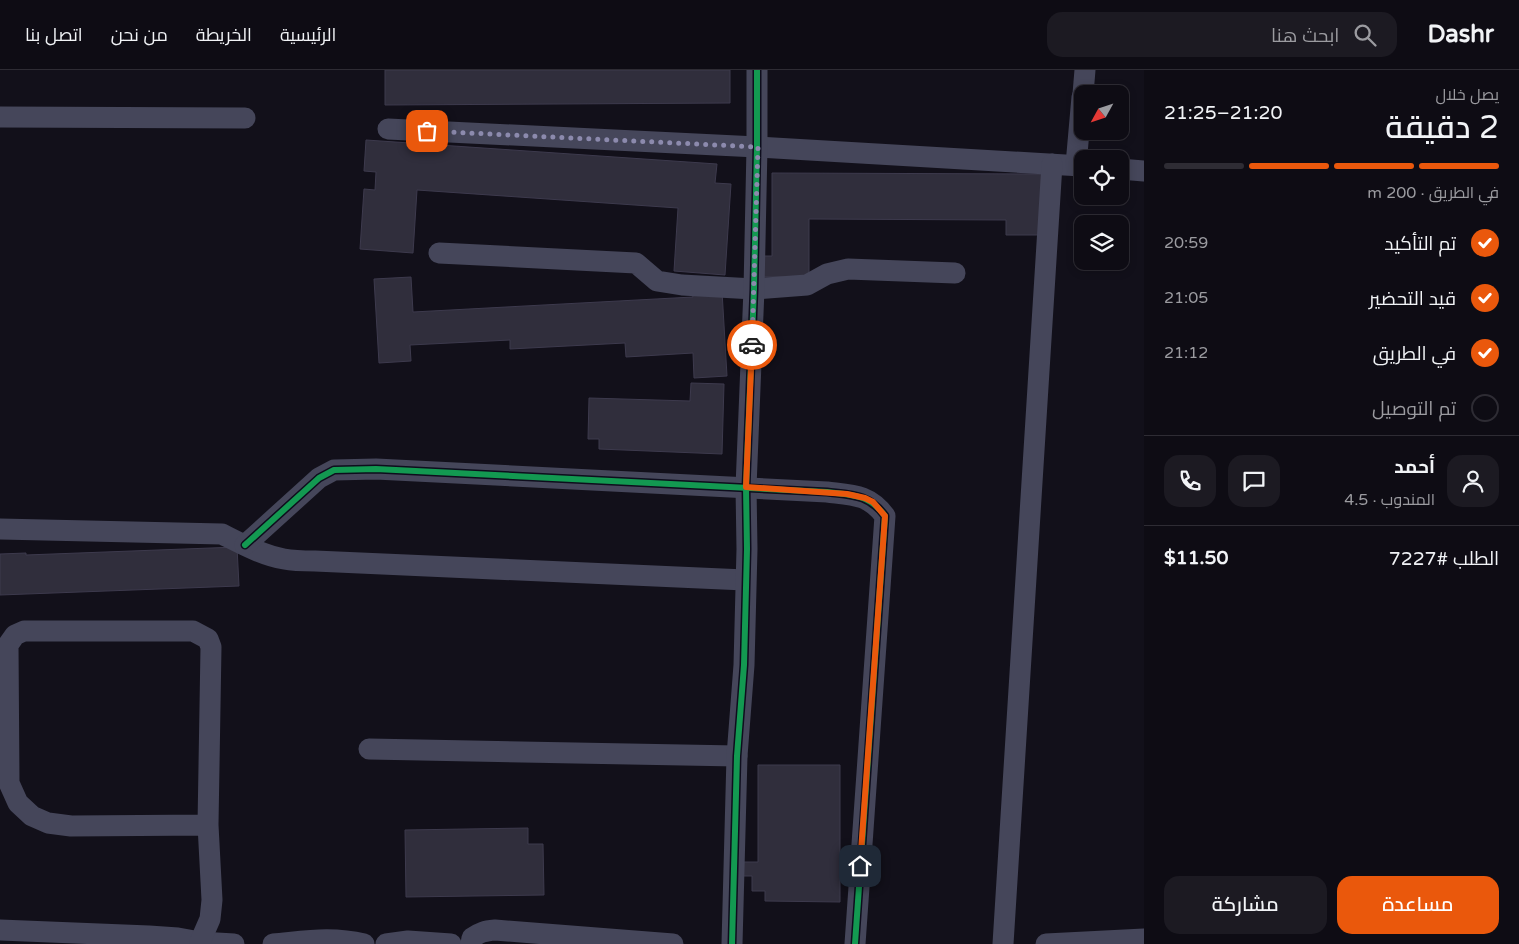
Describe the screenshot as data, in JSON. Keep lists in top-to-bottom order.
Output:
{
  "north": "bottom left",
  "page": {
    "header": "Dashr",
    "search": "ابحث هنا",
    "nav": [
      "الرئيسية",
      "الخريطة",
      "من نحن",
      "اتصل بنا"
    ],
    "heading": ["2 دقيقة", "يصل خلال", "21:20–21:25"],
    "panel": [
      "أحمد",
      "المندوب · 4.5",
      "الطلب #7227",
      "$11.50"
    ],
    "bar": "في الطريق · 200 m",
    "list": [
      ["تم التأكيد", "20:59"],
      ["قيد التحضير", "21:05"],
      ["في الطريق", "21:12"],
      "تم التوصيل"
    ],
    "buttons": ["مساعدة", "مشاركة"]
  }
}
